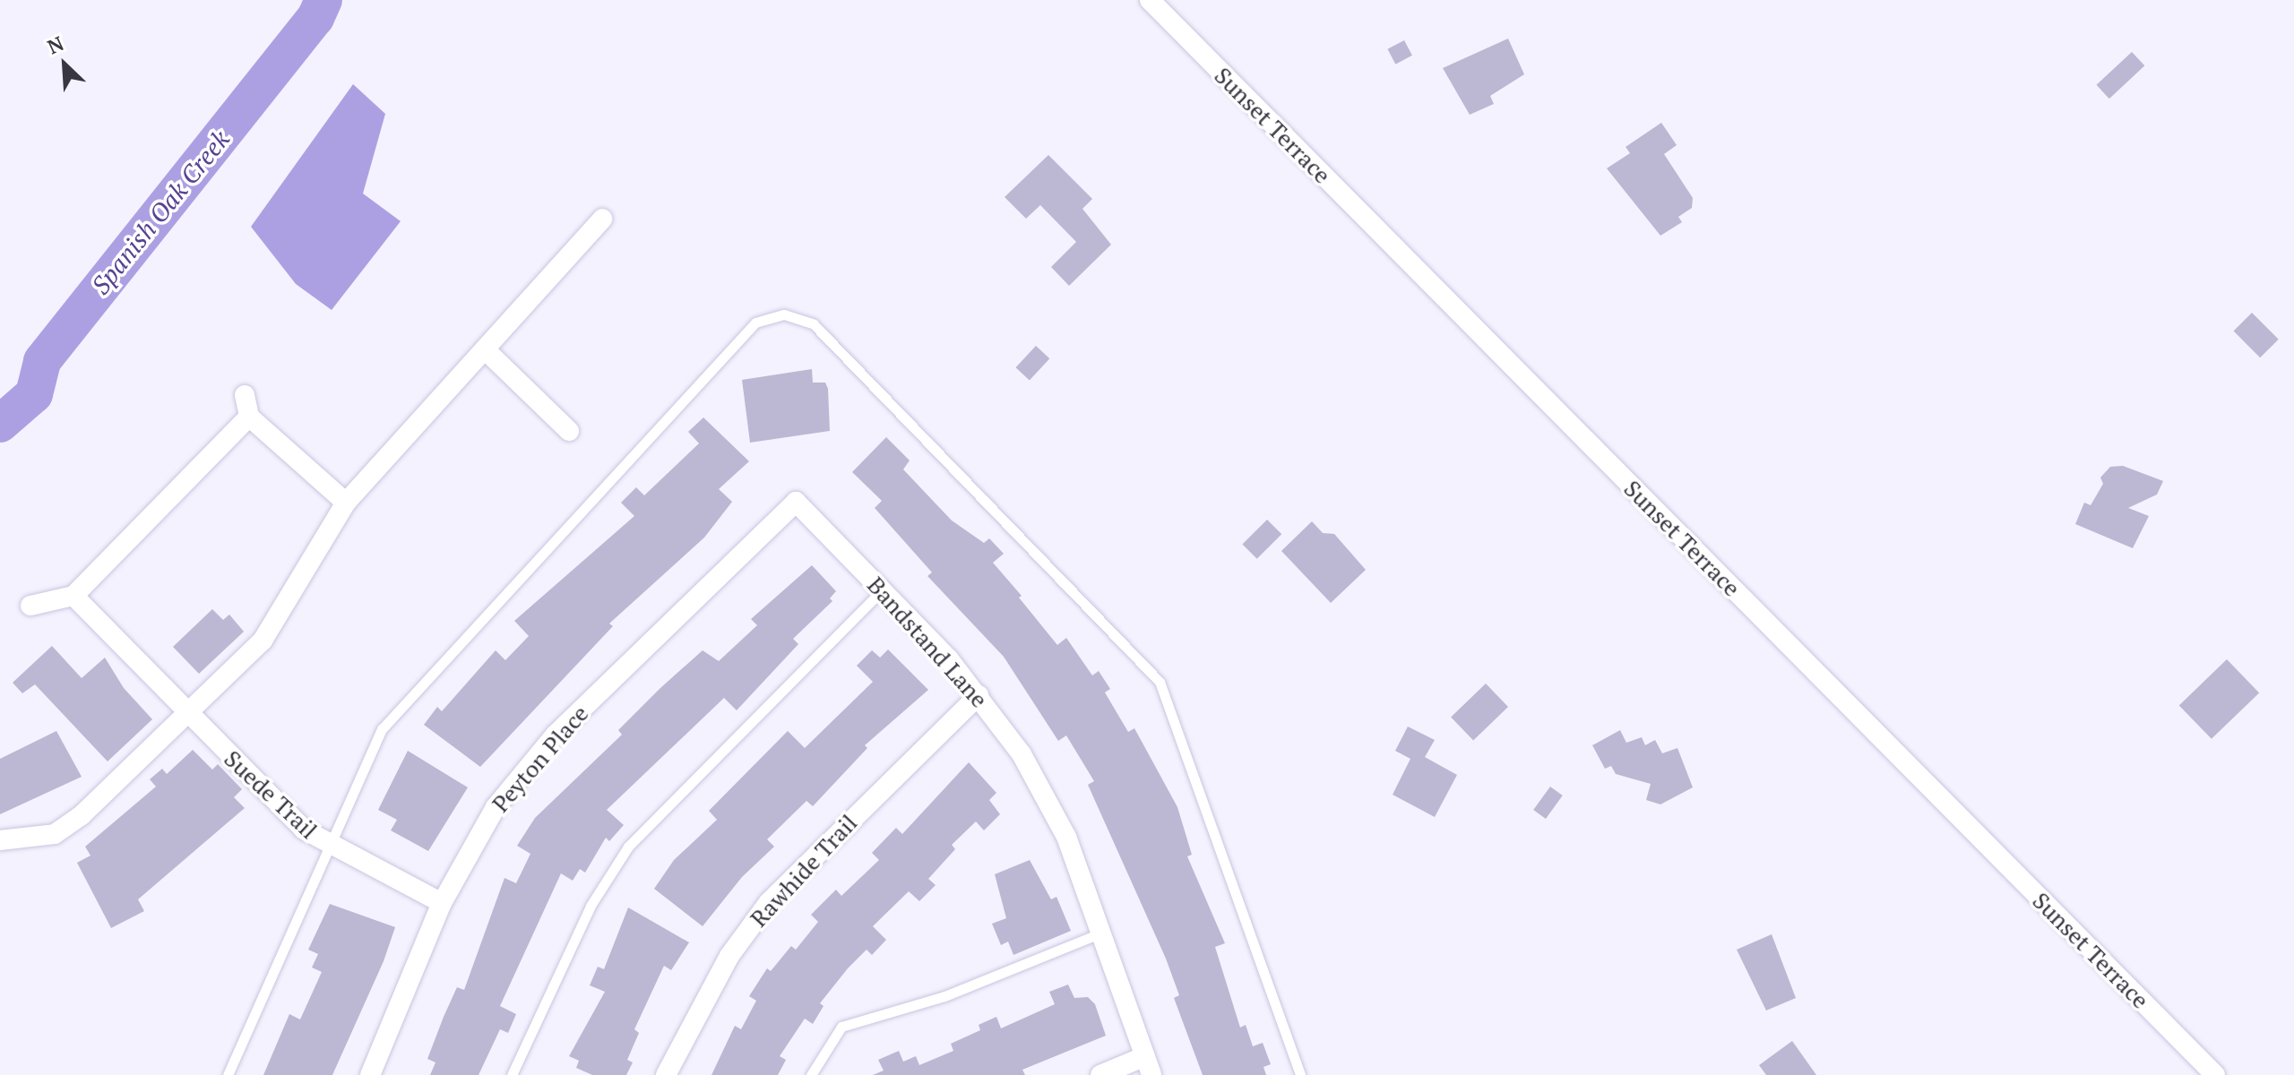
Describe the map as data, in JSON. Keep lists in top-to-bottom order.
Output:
{
  "streets": {
    "street": [
      "Sunset Terrace",
      "Bandstand Lane",
      "Peyton Place",
      "Suede Trail",
      "Rawhide Trail"
    ]
  },
  "crossings": [
    ["Bandstand Lane", "Peyton Place"],
    ["Bandstand Lane", "Rawhide Trail"],
    ["Peyton Place", "Suede Trail"]
  ],
  "water": ["Spanish Oak Creek"],
  "north": "top left"
}
